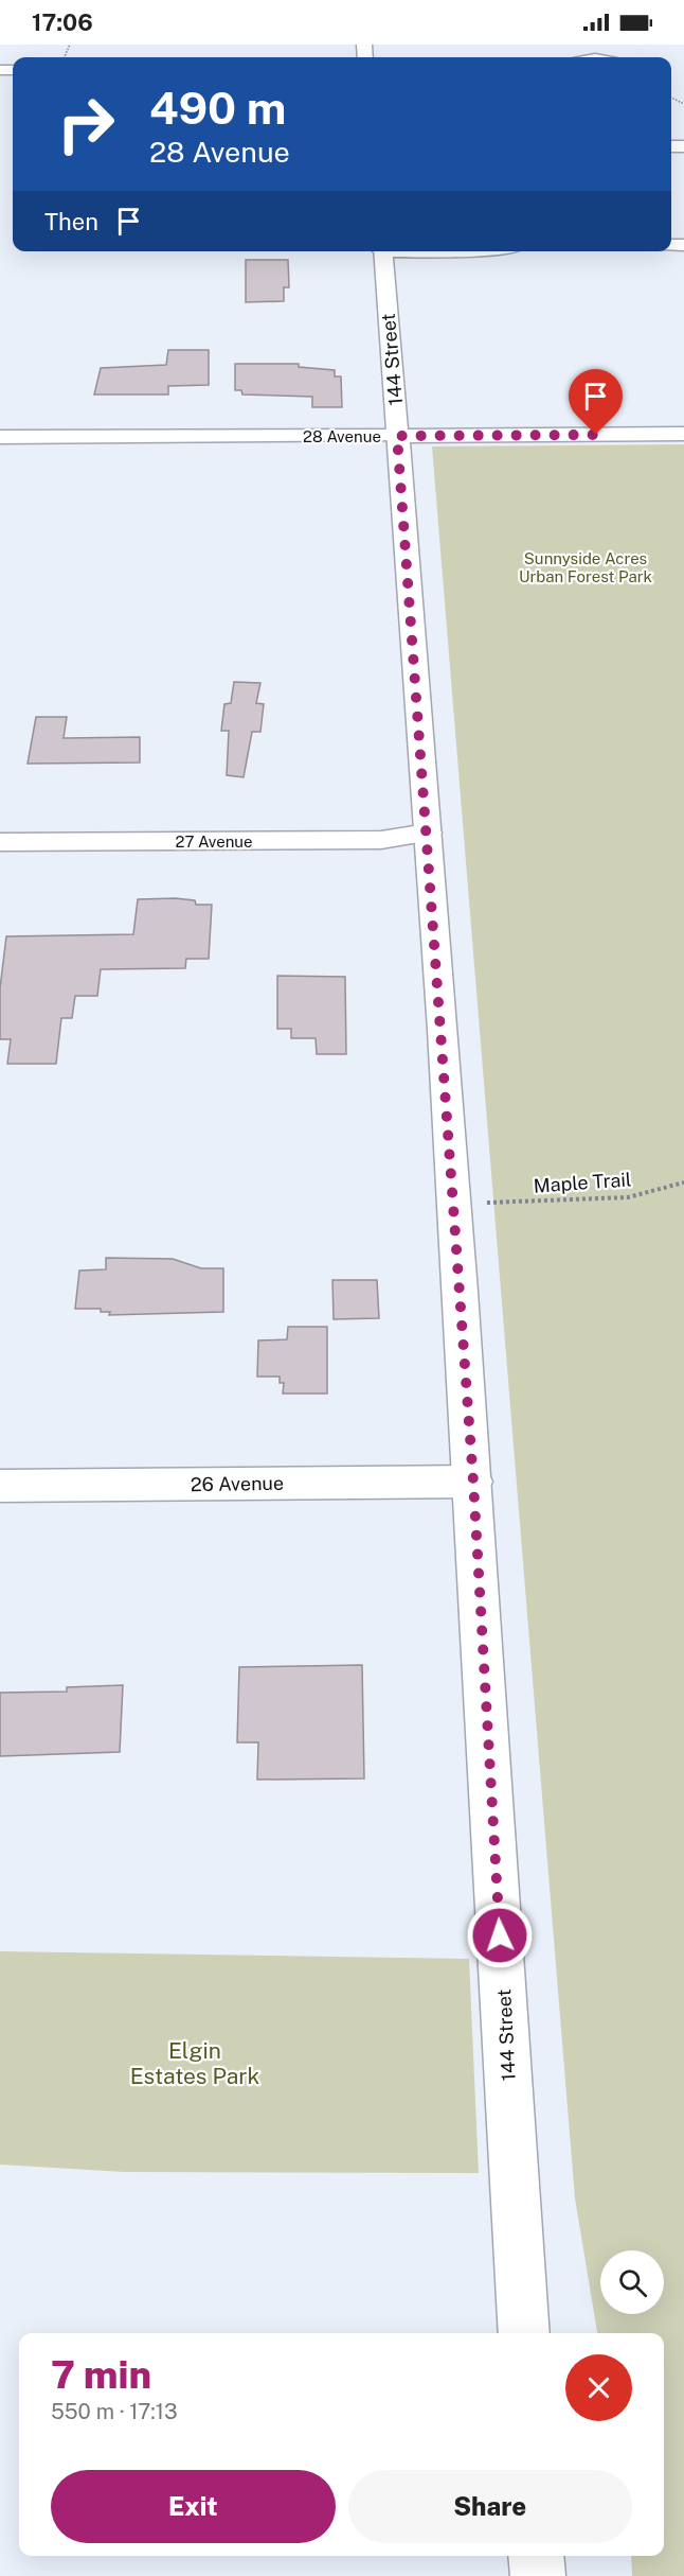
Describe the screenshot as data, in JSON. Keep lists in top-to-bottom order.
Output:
{
  "streets": {
    "street": [
      "144 Street",
      "28 Avenue",
      "27 Avenue",
      "26 Avenue"
    ],
    "path": ["Maple Trail"]
  },
  "crossings": [
    ["144 Street", "28 Avenue"],
    ["144 Street", "27 Avenue"],
    ["144 Street", "26 Avenue"]
  ],
  "parks": ["Sunnyside Acres Urban Forest Park", "Elgin Estates Park"],
  "page": {
    "status": "17:06",
    "turn": ["490 m", "28 Avenue"],
    "then": "Then",
    "heading": ["7 min", "550 m · 17:13"],
    "buttons": ["Exit", "Share"]
  }
}
